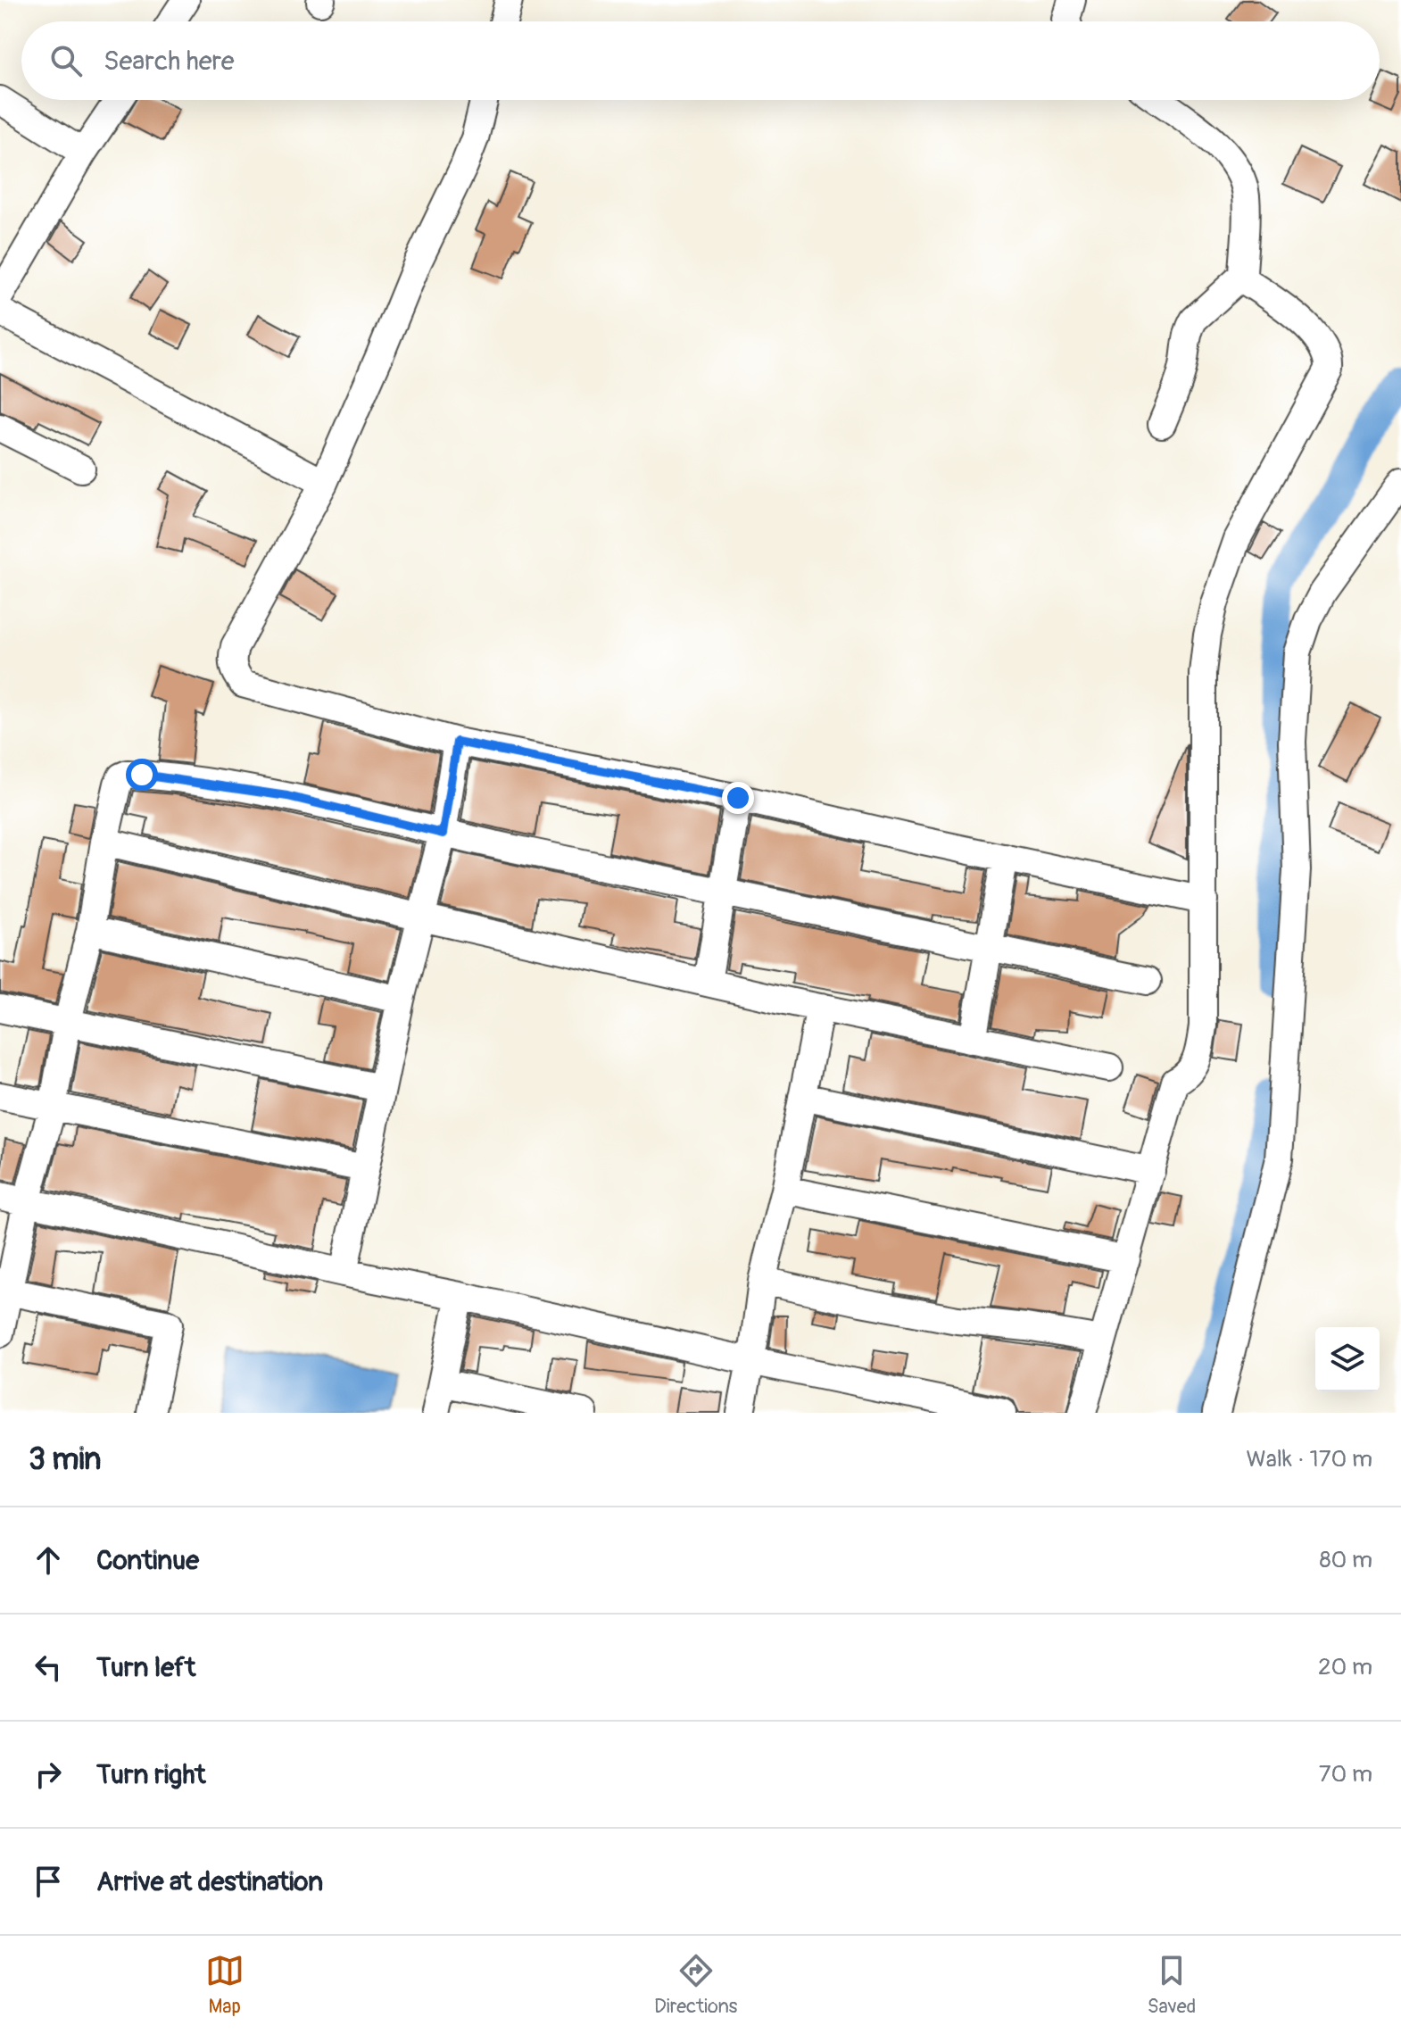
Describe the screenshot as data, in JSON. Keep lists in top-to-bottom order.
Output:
{
  "page": {
    "search": "Search here",
    "heading": ["3 min", "Walk · 170 m"],
    "list": [
      ["Continue", "80 m"],
      ["Turn left", "20 m"],
      ["Turn right", "70 m"],
      "Arrive at destination"
    ],
    "nav": ["Map", "Directions", "Saved"]
  }
}
